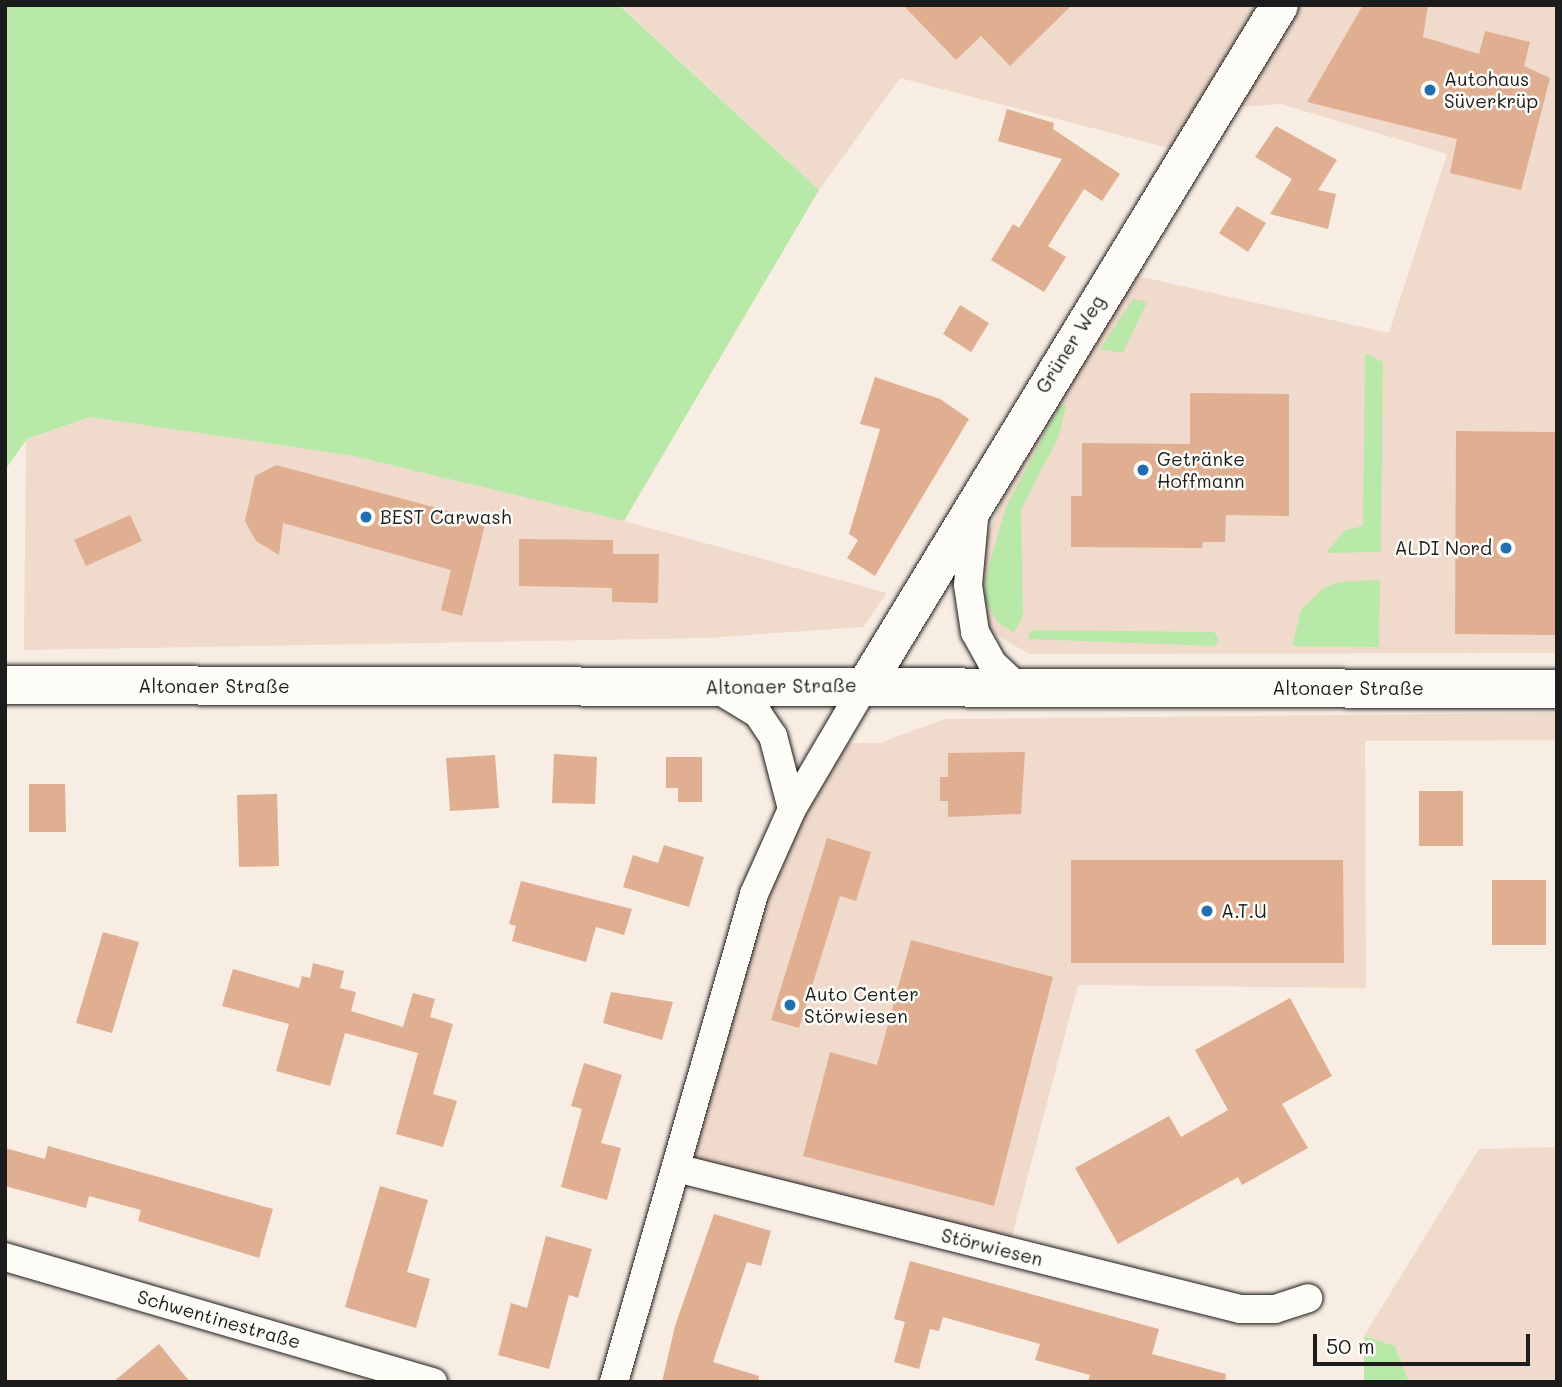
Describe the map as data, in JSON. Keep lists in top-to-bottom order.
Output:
{
  "streets": {
    "main road": ["Altonaer Straße"],
    "street": ["Grüner Weg", "Störwiesen", "Schwentinestraße"]
  },
  "crossings": [
    ["Grüner Weg", "Altonaer Straße"]
  ],
  "places": [
    "Autohaus Süverkrüp",
    "Getränke Hoffmann",
    "BEST Carwash",
    "ALDI Nord",
    "A.T.U",
    "Auto Center Störwiesen"
  ],
  "scale_bar": "50 m"
}
